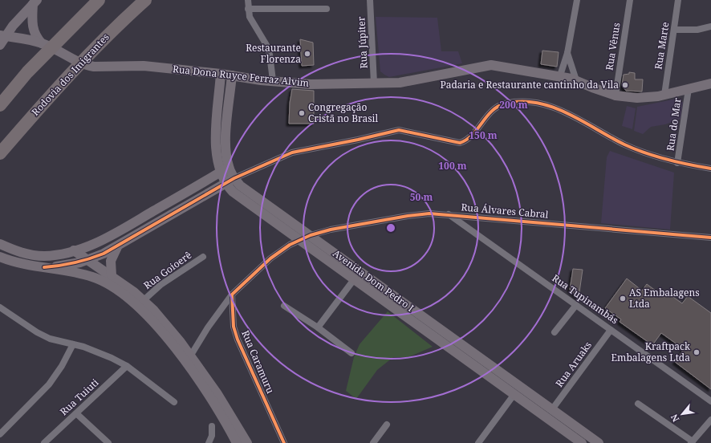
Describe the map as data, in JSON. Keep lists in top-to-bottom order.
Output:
{
  "streets": {
    "highway": ["Rodovia dos Imigrantes"],
    "street": [
      "Rua Júpiter",
      "Rua Marte",
      "Rua Vênus",
      "Rua Dona Ruyce Ferraz Alvim",
      "Rua do Mar",
      "Rua Álvares Cabral",
      "Rua Goioerê",
      "Avenida Dom Pedro I",
      "Rua Tupinambás",
      "Rua Caramuru",
      "Rua Aruaks",
      "Rua Tuiuti"
    ]
  },
  "crossings": [
    ["Rua Júpiter", "Rua Dona Ruyce Ferraz Alvim"],
    ["Rua Marte", "Rua Dona Ruyce Ferraz Alvim"],
    ["Rua Vênus", "Rua Dona Ruyce Ferraz Alvim"],
    ["Rua Dona Ruyce Ferraz Alvim", "Rua do Mar"],
    ["Rua Dona Ruyce Ferraz Alvim", "Avenida Dom Pedro I"],
    ["Rua Álvares Cabral", "Avenida Dom Pedro I"],
    ["Rua Álvares Cabral", "Rua Tupinambás"],
    ["Avenida Dom Pedro I", "Rua Aruaks"],
    ["Rua Tupinambás", "Rua Aruaks"]
  ],
  "places": [
    "Restaurante Florenza",
    "Padaria e Restaurante cantinho da Vila",
    "Congregação Cristã no Brasil",
    "AS Embalagens Ltda",
    "Kraftpack Embalagens Ltda"
  ],
  "north": "bottom left",
  "rings": [
    "200 m",
    "150 m",
    "100 m",
    "50 m"
  ]
}
